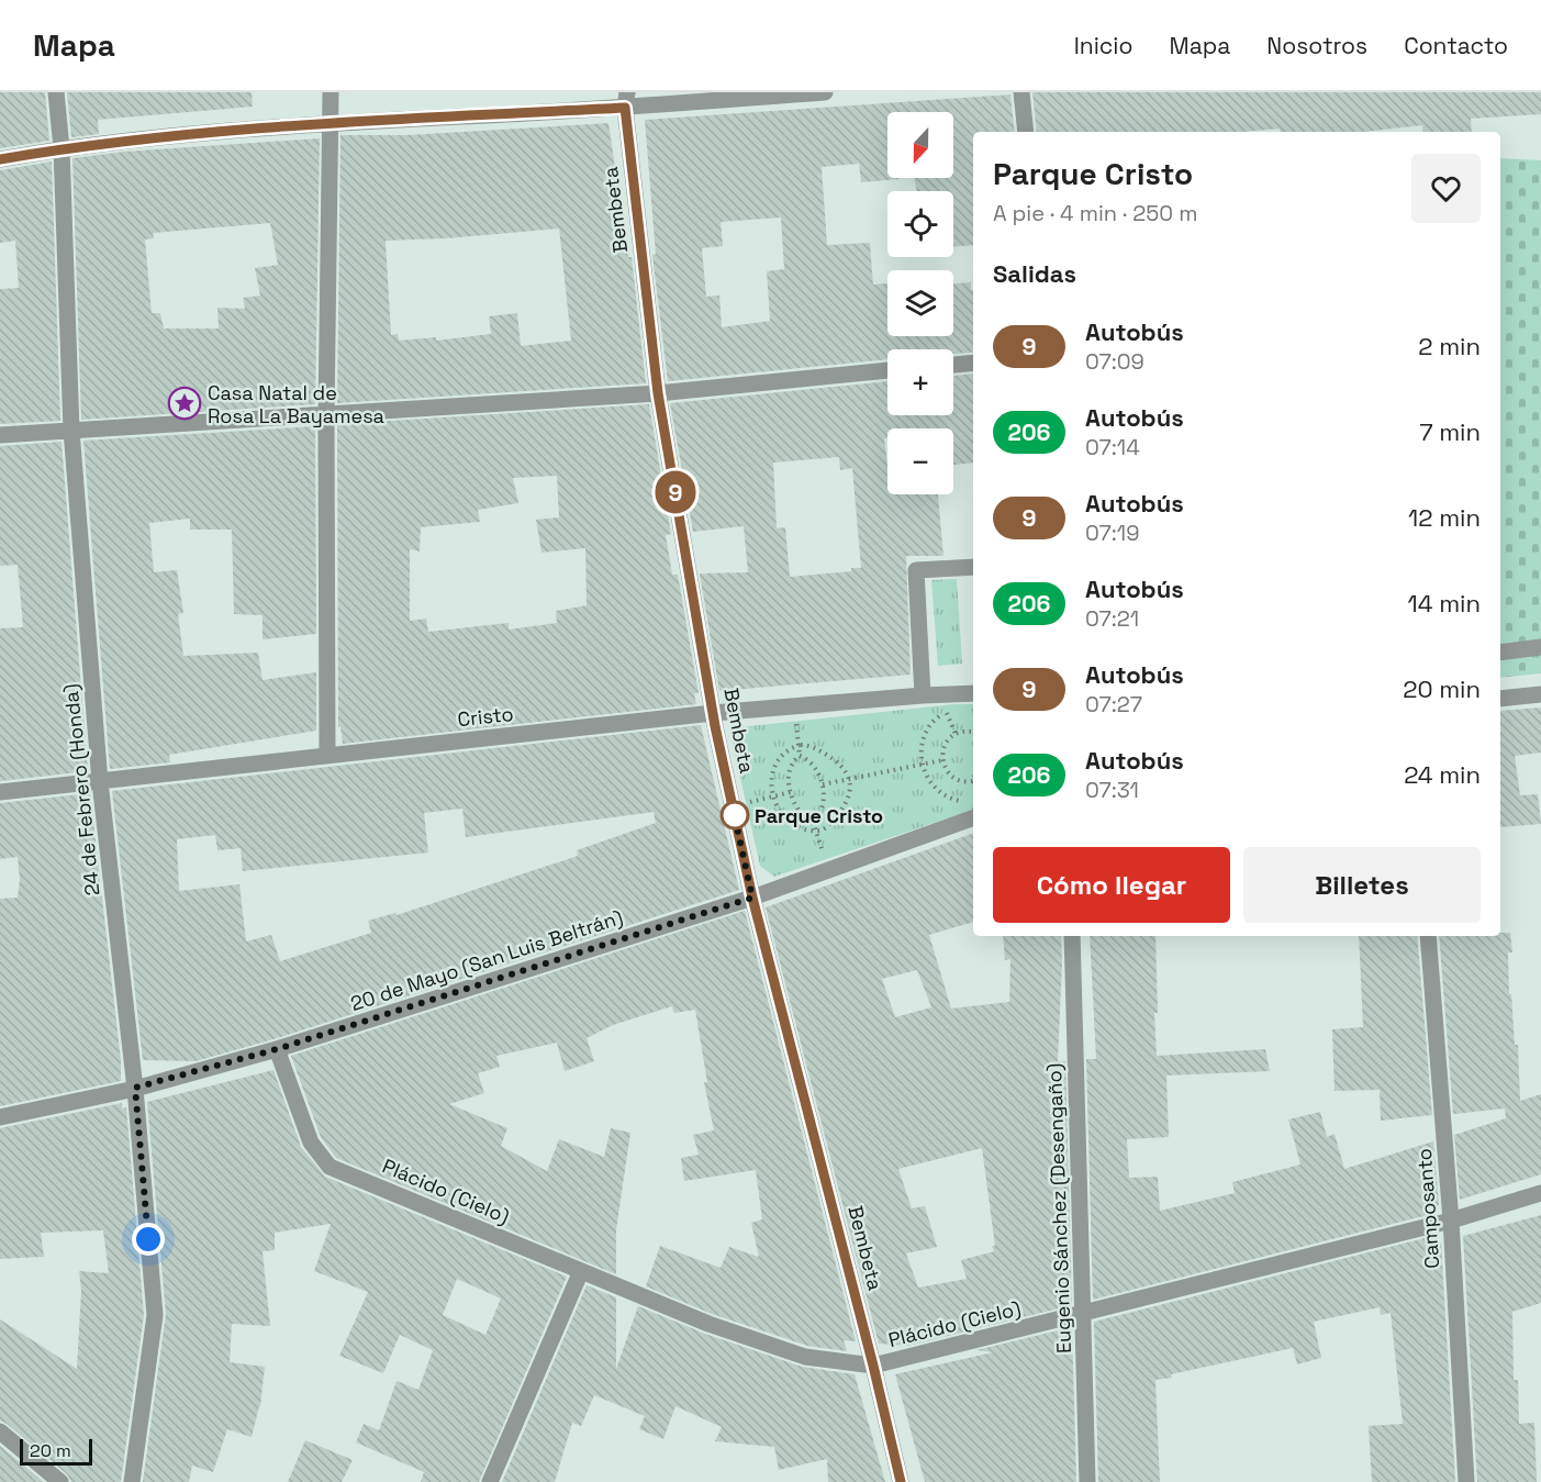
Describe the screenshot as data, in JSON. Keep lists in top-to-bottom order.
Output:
{
  "streets": {
    "street": [
      "Bembeta",
      "Cristo",
      "24 de Febrero (Honda)",
      "20 de Mayo (San Luis Beltrán)",
      "Plácido (Cielo)",
      "Eugenio Sánchez (Desengaño)",
      "Camposanto"
    ]
  },
  "crossings": [
    ["Bembeta", "Cristo"],
    ["Bembeta", "20 de Mayo (San Luis Beltrán)"],
    ["Bembeta", "Plácido (Cielo)"],
    ["Cristo", "24 de Febrero (Honda)"],
    ["24 de Febrero (Honda)", "20 de Mayo (San Luis Beltrán)"],
    ["20 de Mayo (San Luis Beltrán)", "Plácido (Cielo)"],
    ["Plácido (Cielo)", "Eugenio Sánchez (Desengaño)"],
    ["Plácido (Cielo)", "Camposanto"]
  ],
  "places": {
    "place": ["Casa Natal de Rosa La Bayamesa"],
    "other": ["Parque Cristo"]
  },
  "lines": ["bus line 9"],
  "scale_bar": "20 m",
  "north": "bottom",
  "page": {
    "header": "Mapa",
    "nav": [
      "Inicio",
      "Mapa",
      "Nosotros",
      "Contacto"
    ],
    "on_map": "9",
    "map_buttons": ["+", "−"],
    "heading": [
      ["Parque Cristo", "A pie · 4 min · 250 m"],
      "Salidas"
    ],
    "list": [
      {
        "mark": "9",
        "name": "Autobús",
        "note": "07:09",
        "value": "2 min"
      },
      {
        "mark": "206",
        "name": "Autobús",
        "note": "07:14",
        "value": "7 min"
      },
      {
        "mark": "9",
        "name": "Autobús",
        "note": "07:19",
        "value": "12 min"
      },
      {
        "mark": "206",
        "name": "Autobús",
        "note": "07:21",
        "value": "14 min"
      },
      {
        "mark": "9",
        "name": "Autobús",
        "note": "07:27",
        "value": "20 min"
      },
      {
        "mark": "206",
        "name": "Autobús",
        "note": "07:31",
        "value": "24 min"
      }
    ],
    "buttons": ["Cómo llegar", "Billetes"],
    "scale": "20 m"
  }
}
